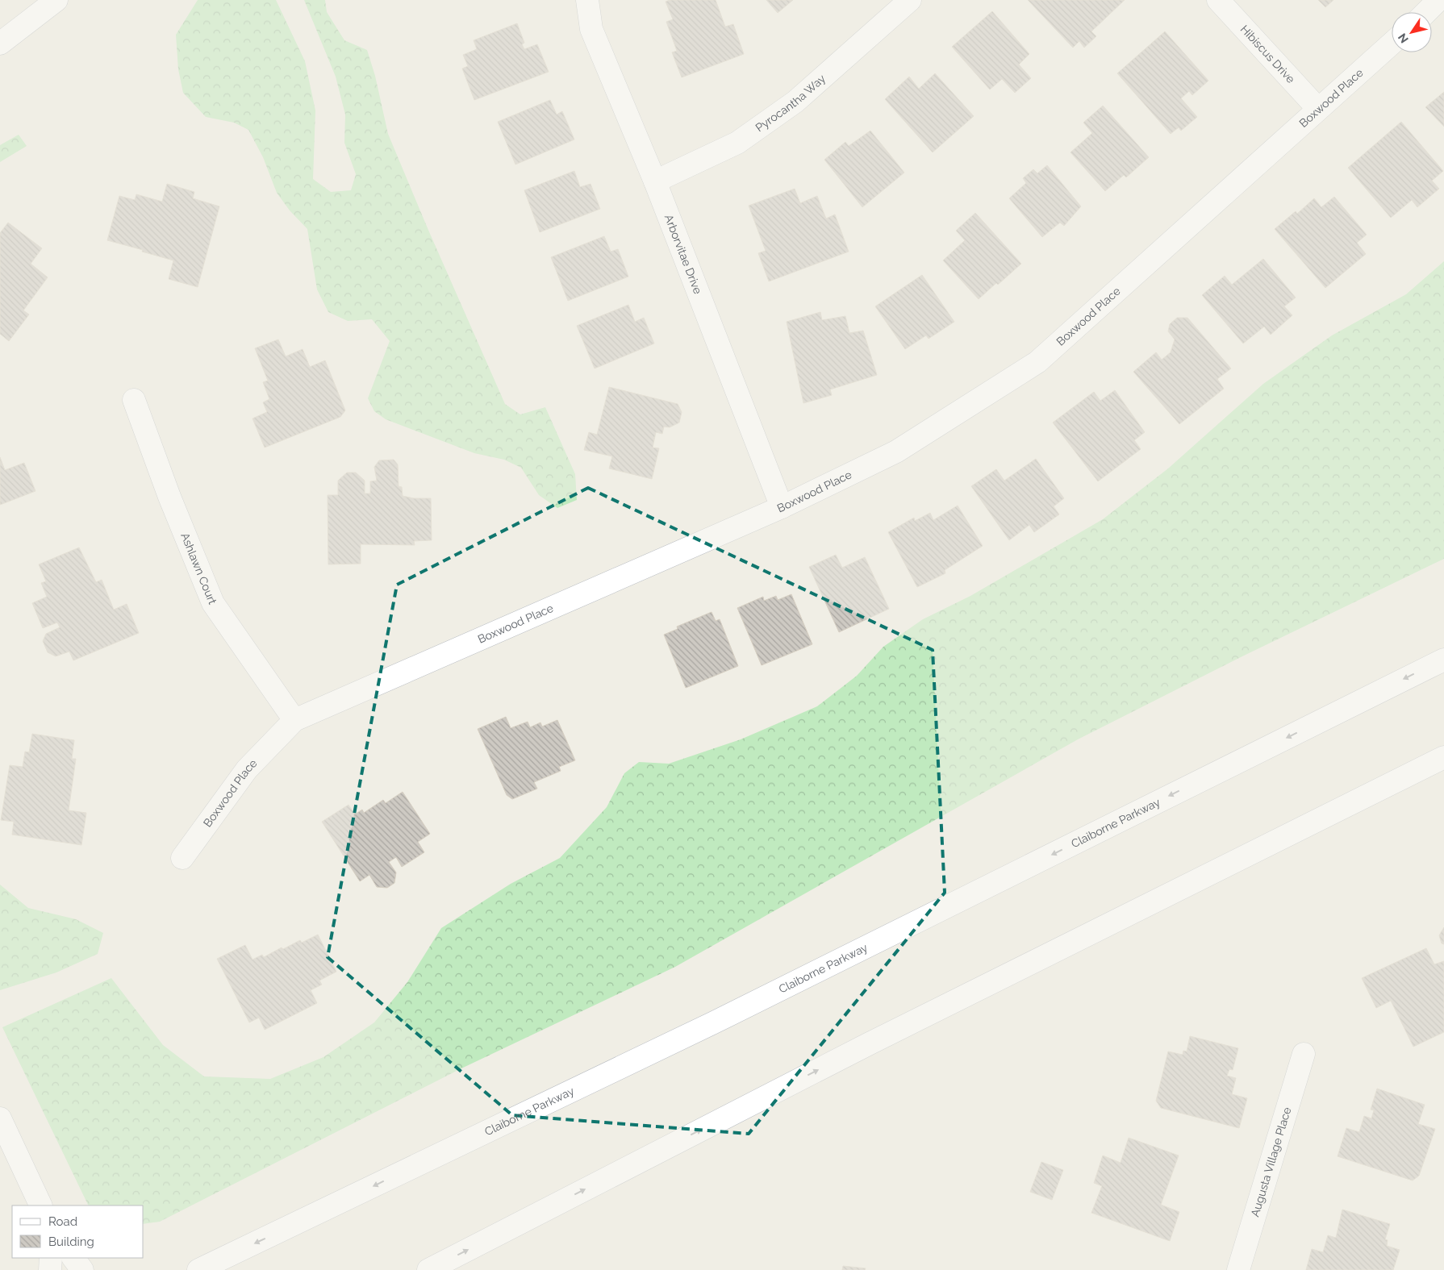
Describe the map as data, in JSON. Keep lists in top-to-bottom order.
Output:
{
  "streets": {
    "street": [
      "Hibiscus Drive",
      "Boxwood Place",
      "Pyrocantha Way",
      "Arborvitae Drive",
      "Ashlawn Court",
      "Claiborne Parkway",
      "Augusta Village Place"
    ]
  },
  "crossings": [
    ["Hibiscus Drive", "Boxwood Place"],
    ["Boxwood Place", "Arborvitae Drive"],
    ["Boxwood Place", "Ashlawn Court"],
    ["Pyrocantha Way", "Arborvitae Drive"]
  ],
  "legend": ["Road", "Building"],
  "north": "bottom left"
}
